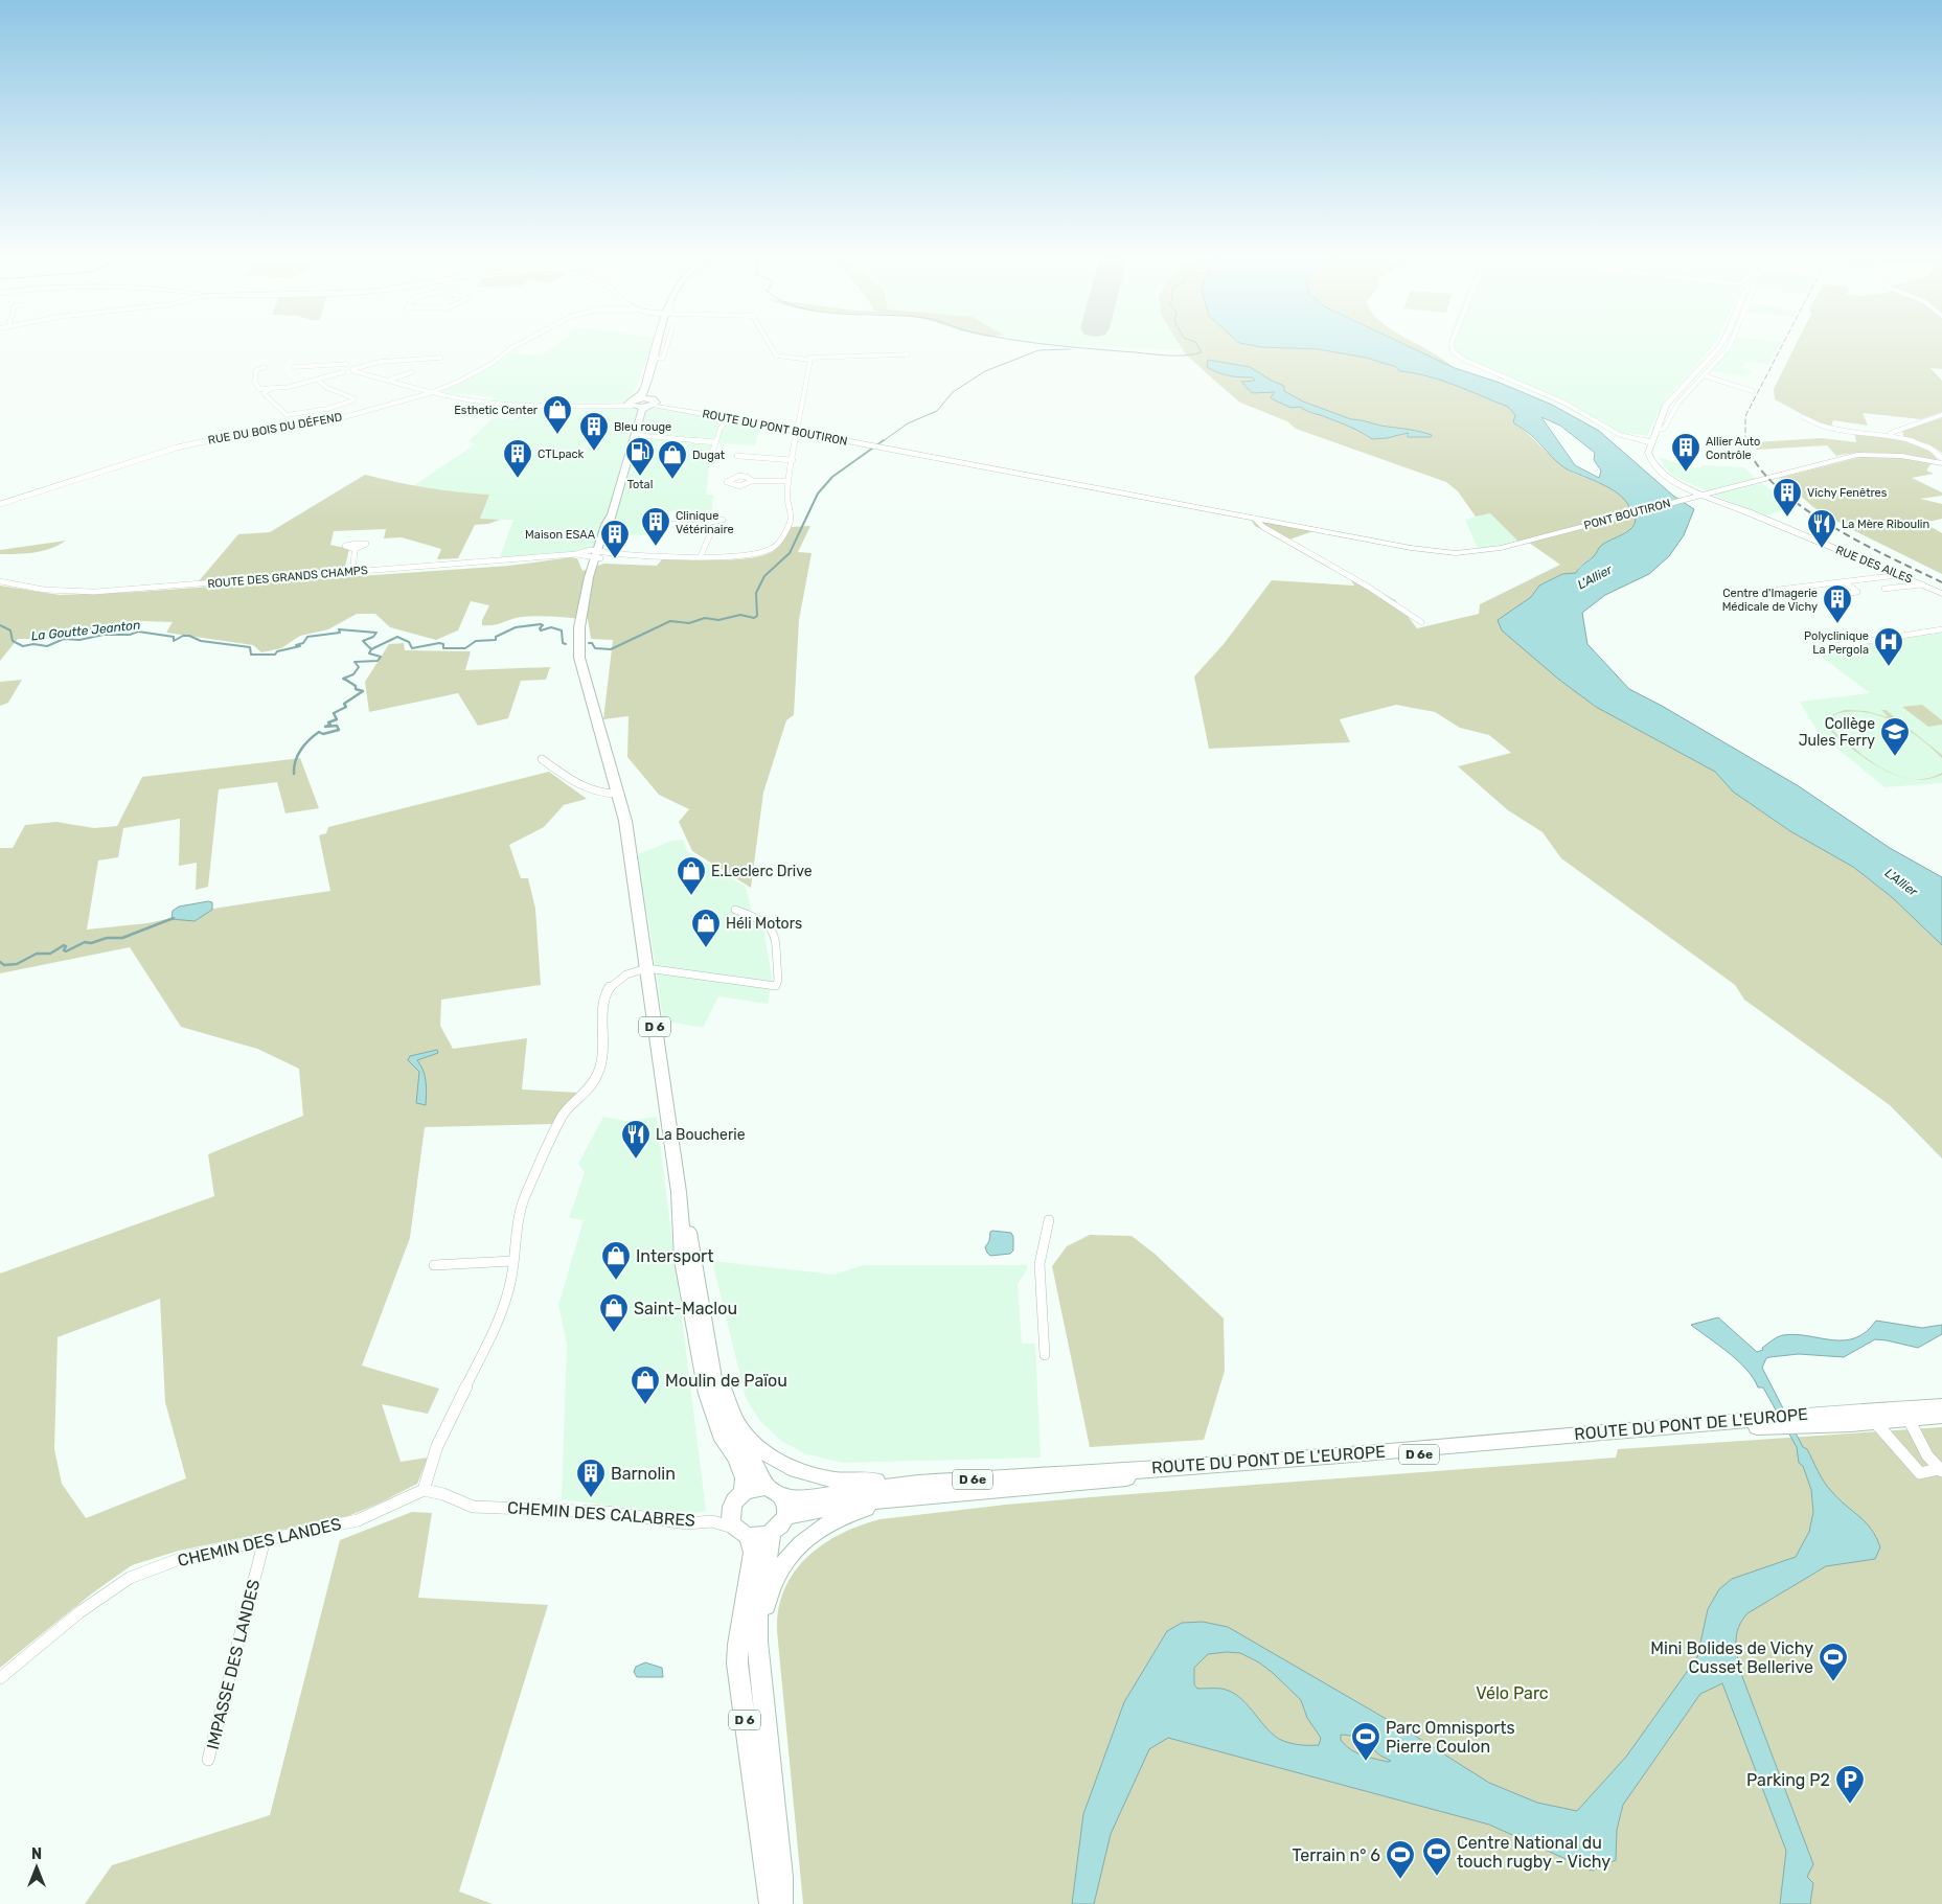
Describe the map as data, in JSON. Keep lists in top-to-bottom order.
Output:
{
  "streets": {
    "main road": [
      "ROUTE DU PONT BOUTIRON",
      "PONT BOUTIRON",
      "RUE DES AILES",
      "D 6",
      "ROUTE DU PONT DE L'EUROPE",
      "D 6e"
    ],
    "street": [
      "RUE DU BOIS DU DÉFEND",
      "ROUTE DES GRANDS CHAMPS",
      "CHEMIN DES CALABRES",
      "CHEMIN DES LANDES",
      "IMPASSE DES LANDES"
    ]
  },
  "crossings": [
    ["ROUTE DU PONT BOUTIRON", "PONT BOUTIRON"],
    ["ROUTE DU PONT BOUTIRON", "ROUTE DES GRANDS CHAMPS"],
    ["ROUTE DU PONT BOUTIRON", "D 6"],
    ["PONT BOUTIRON", "RUE DES AILES"],
    ["ROUTE DES GRANDS CHAMPS", "D 6"],
    ["D 6", "ROUTE DU PONT DE L'EUROPE"],
    ["D 6", "CHEMIN DES CALABRES"],
    ["ROUTE DU PONT DE L'EUROPE", "CHEMIN DES CALABRES"],
    ["CHEMIN DES CALABRES", "CHEMIN DES LANDES"],
    ["CHEMIN DES LANDES", "IMPASSE DES LANDES"]
  ],
  "water": ["L'Allier", "La Goutte Jeanton"],
  "parks": ["Vélo Parc"],
  "places": {
    "shop": [
      "Esthetic Center",
      "Dugat",
      "E.Leclerc Drive",
      "Héli Motors",
      "Intersport",
      "Saint-Maclou",
      "Moulin de Païou"
    ],
    "building": [
      "Bleu rouge",
      "Allier Auto Contrôle",
      "CTLpack",
      "Vichy Fenêtres",
      "Clinique Vétérinaire",
      "Maison ESAA",
      "Centre d'Imagerie Médicale de Vichy",
      "Barnolin"
    ],
    "fuel station": ["Total"],
    "restaurant": ["La Mère Riboulin", "La Boucherie"],
    "hospital": ["Polyclinique La Pergola"],
    "school or university": ["Collège Jules Ferry"],
    "sports": [
      "Mini Bolides de Vichy Cusset Bellerive",
      "Parc Omnisports Pierre Coulon",
      "Centre National du touch rugby - Vichy",
      "Terrain n° 6"
    ],
    "parking": ["Parking P2"]
  },
  "north": "top"
}
